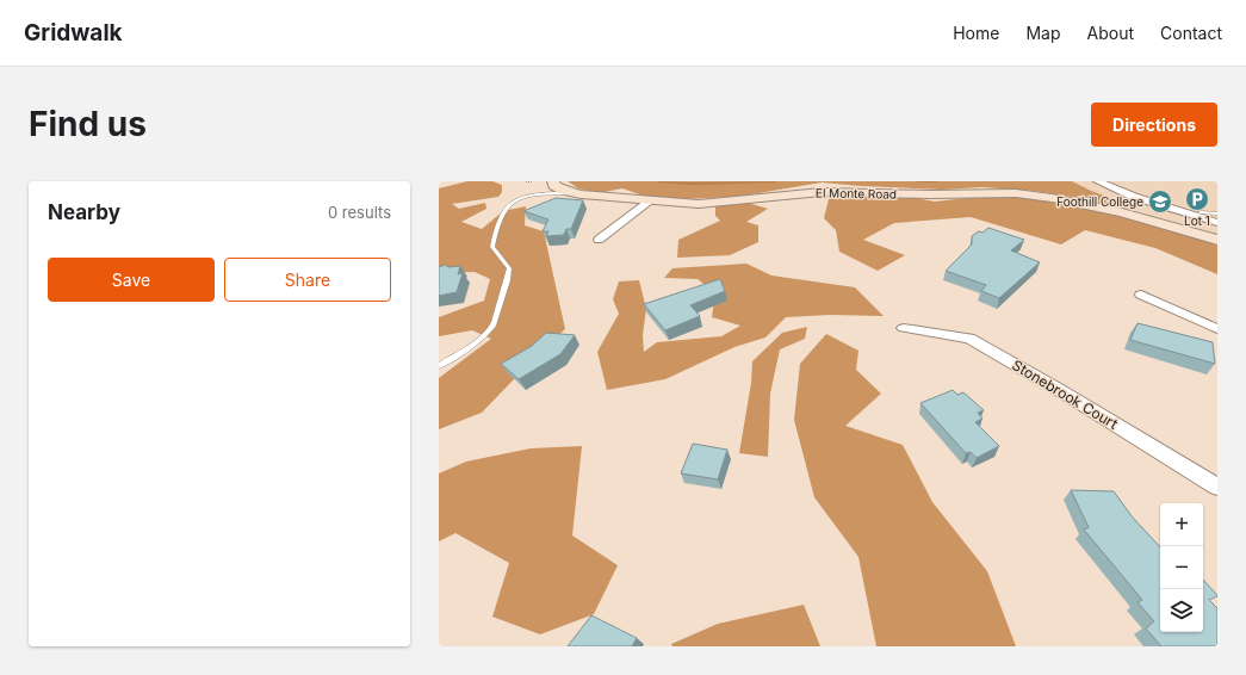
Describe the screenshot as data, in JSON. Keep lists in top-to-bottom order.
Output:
{
  "streets": {
    "street": ["El Monte Road", "Stonebrook Court"]
  },
  "places": {
    "parking": ["Lot 1"],
    "school or university": ["Foothill College"]
  },
  "page": {
    "header": "Gridwalk",
    "nav": [
      "Home",
      "Map",
      "About",
      "Contact"
    ],
    "buttons": [
      "Directions",
      ["Save", "Share"]
    ],
    "title": "Find us",
    "heading": ["Nearby", "0 results"],
    "map_buttons": ["+", "−"]
  }
}
